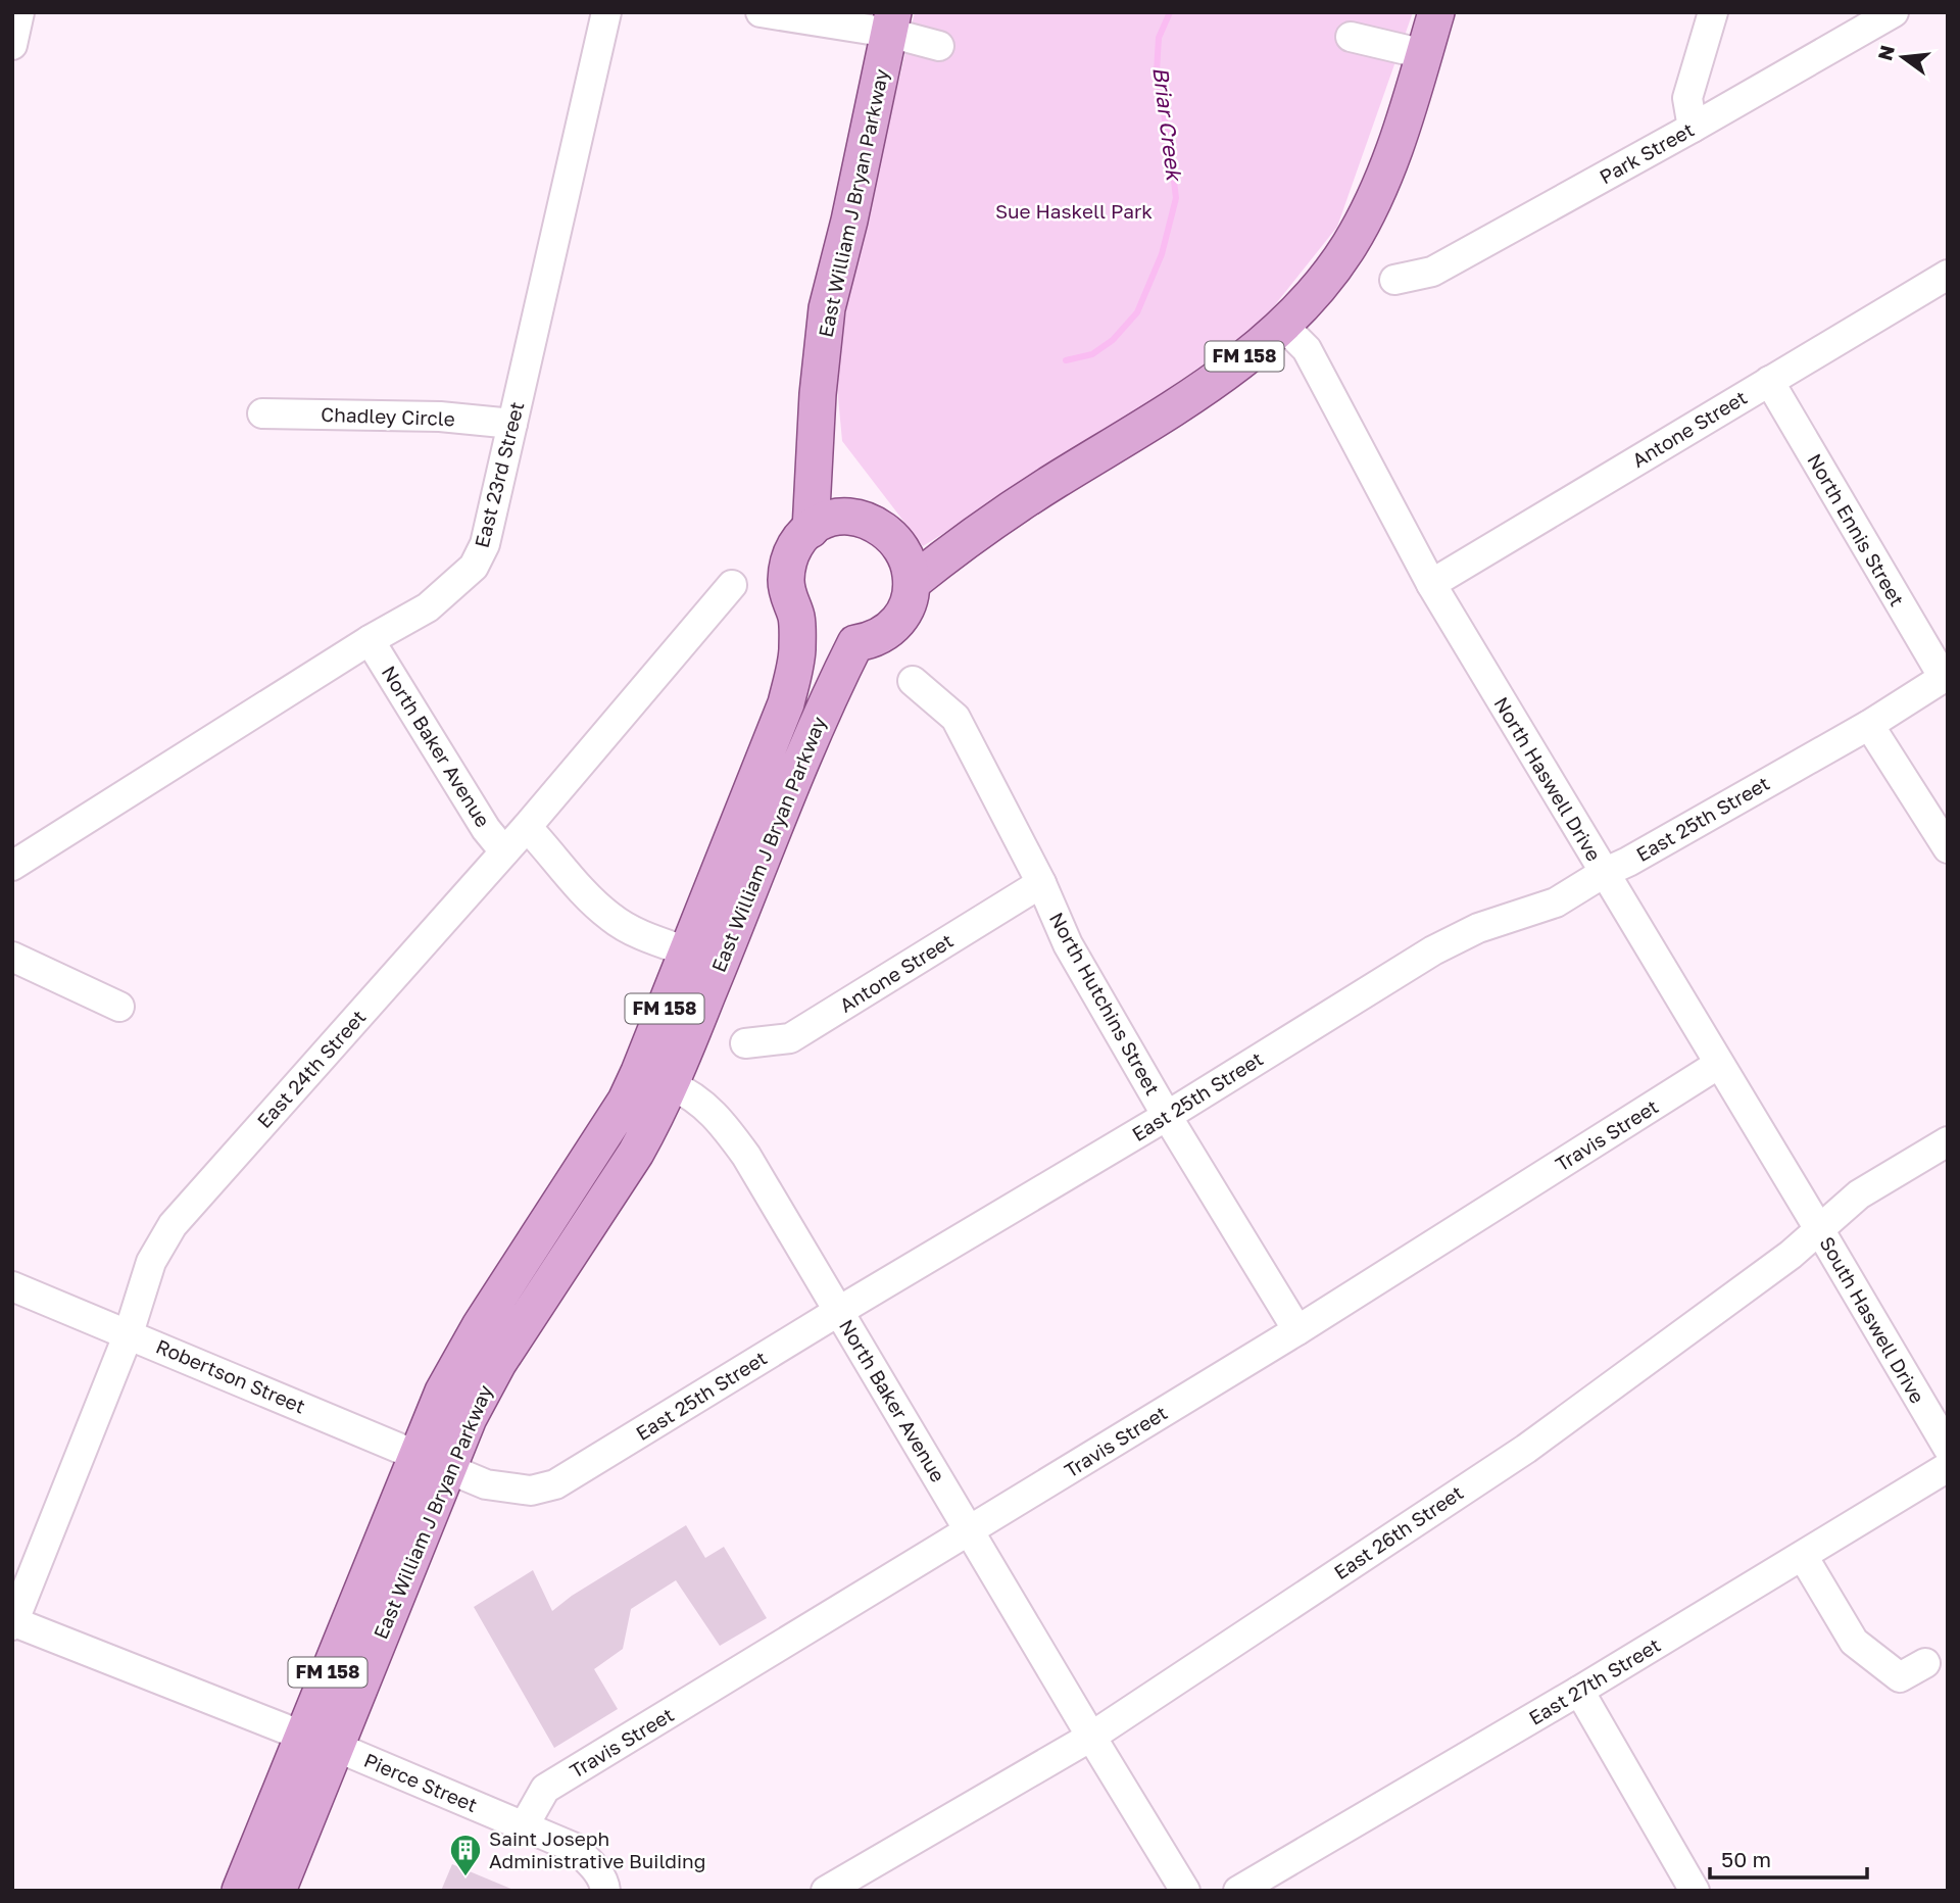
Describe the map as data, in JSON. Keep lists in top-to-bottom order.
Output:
{
  "streets": {
    "main road": ["East William J Bryan Parkway", "FM 158"],
    "street": [
      "Park Street",
      "Chadley Circle",
      "Antone Street",
      "East 23rd Street",
      "North Ennis Street",
      "North Baker Avenue",
      "North Haswell Drive",
      "East 25th Street",
      "North Hutchins Street",
      "East 24th Street",
      "Travis Street",
      "South Haswell Drive",
      "Robertson Street",
      "East 26th Street",
      "East 27th Street",
      "Pierce Street"
    ]
  },
  "crossings": [
    ["East William J Bryan Parkway", "FM 158"],
    ["East William J Bryan Parkway", "North Baker Avenue"],
    ["East William J Bryan Parkway", "East 25th Street"],
    ["East William J Bryan Parkway", "Robertson Street"],
    ["East William J Bryan Parkway", "Pierce Street"],
    ["FM 158", "North Haswell Drive"],
    ["Chadley Circle", "East 23rd Street"],
    ["Antone Street", "North Ennis Street"],
    ["Antone Street", "North Haswell Drive"],
    ["Antone Street", "North Hutchins Street"],
    ["East 23rd Street", "North Baker Avenue"],
    ["North Ennis Street", "East 25th Street"],
    ["North Baker Avenue", "East 25th Street"],
    ["North Baker Avenue", "East 24th Street"],
    ["North Baker Avenue", "Travis Street"],
    ["North Baker Avenue", "East 26th Street"],
    ["North Haswell Drive", "East 25th Street"],
    ["North Haswell Drive", "Travis Street"],
    ["North Haswell Drive", "South Haswell Drive"],
    ["North Haswell Drive", "East 26th Street"],
    ["East 25th Street", "North Hutchins Street"],
    ["East 25th Street", "Robertson Street"],
    ["North Hutchins Street", "Travis Street"],
    ["East 24th Street", "Robertson Street"],
    ["Travis Street", "Pierce Street"],
    ["South Haswell Drive", "East 26th Street"]
  ],
  "water": ["Briar Creek"],
  "parks": ["Sue Haskell Park"],
  "places": {
    "building": ["Saint Joseph Administrative Building"]
  },
  "scale_bar": "50 m",
  "north": "left"
}
